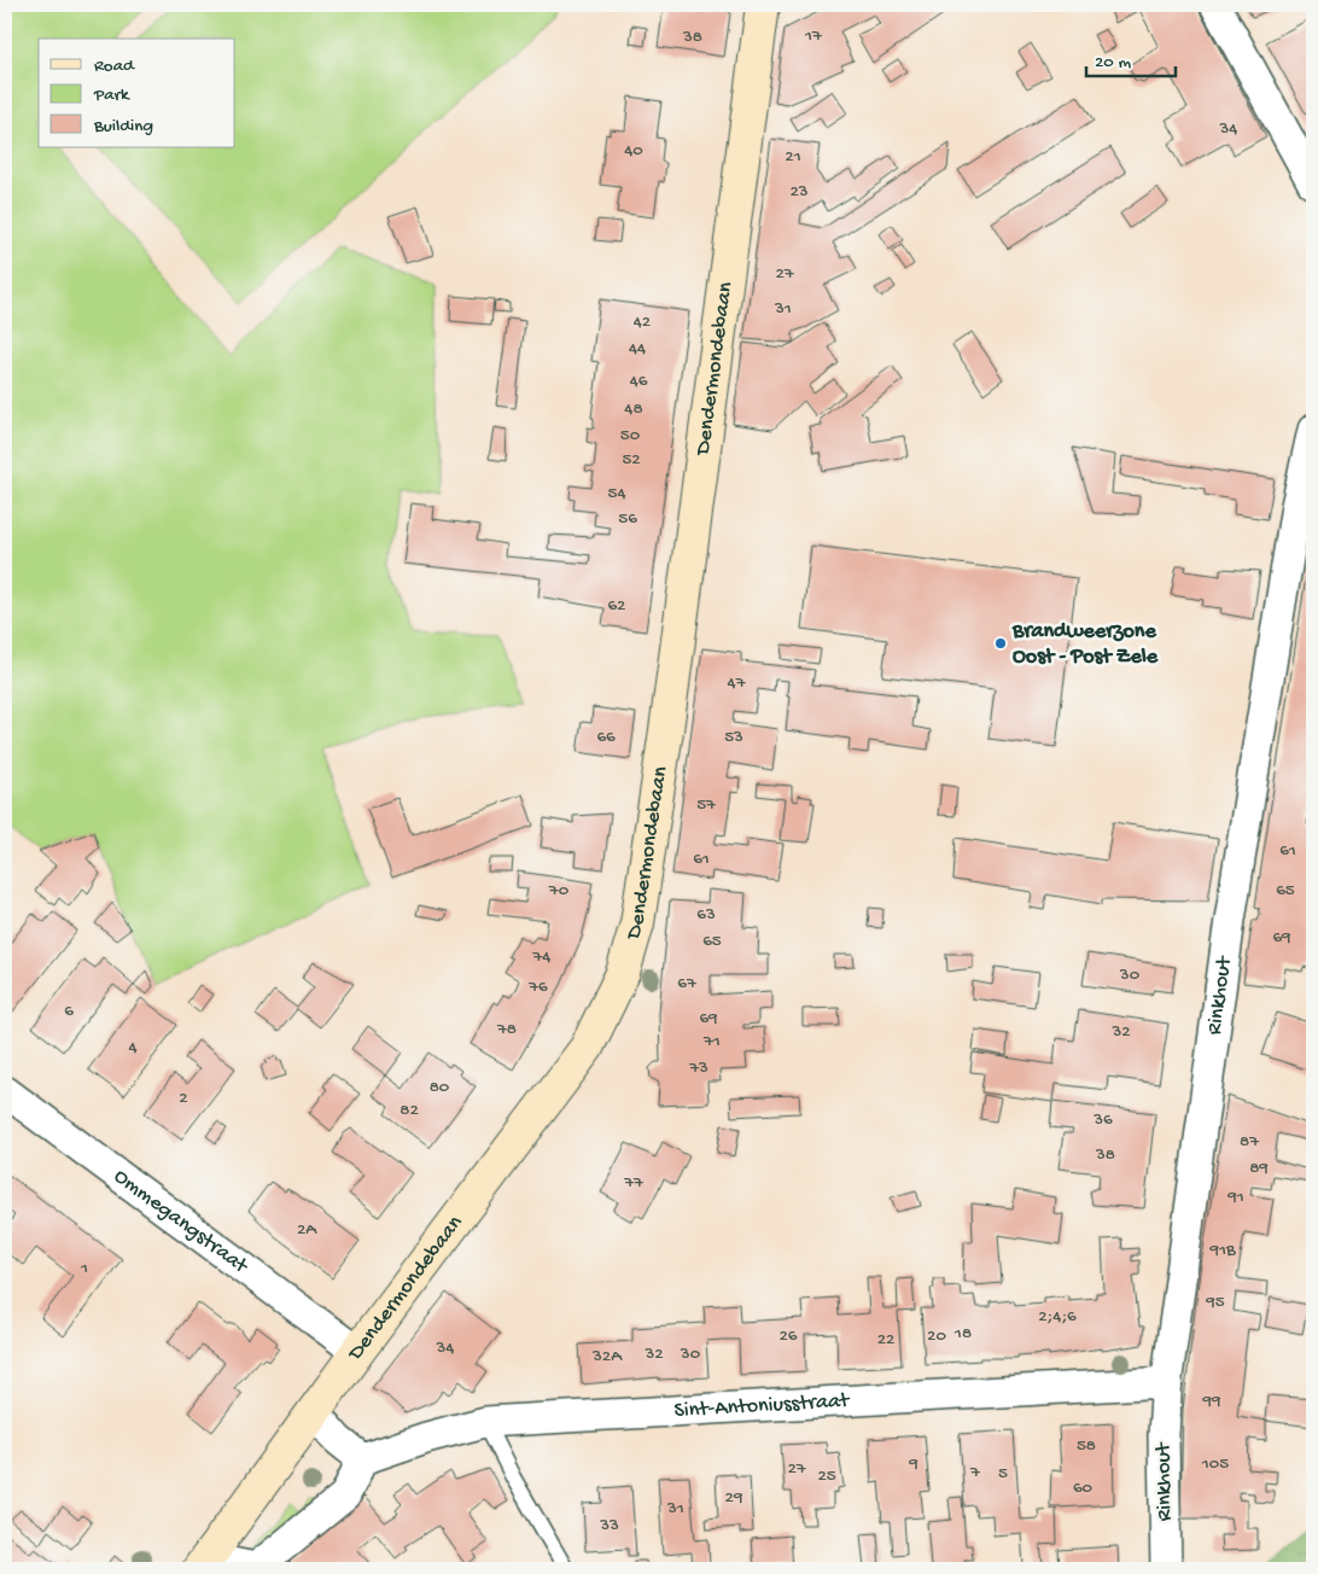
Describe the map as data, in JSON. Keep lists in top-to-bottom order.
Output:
{
  "streets": {
    "street": [
      "Dendermondebaan",
      "Rinkhout",
      "Ommegangstraat",
      "Sint-Antoniusstraat"
    ]
  },
  "crossings": [
    ["Dendermondebaan", "Ommegangstraat"],
    ["Rinkhout", "Sint-Antoniusstraat"]
  ],
  "places": ["Brandweerzone Oost - Post Zele"],
  "house_numbers": [
    "17",
    "38",
    "34",
    "40",
    "21",
    "23",
    "27",
    "31",
    "42",
    "44",
    "46",
    "48",
    "50",
    "52",
    "54",
    "56",
    "62",
    "47",
    "66",
    "53",
    "57",
    "61",
    "61",
    "70",
    "65",
    "63",
    "69",
    "65",
    "74",
    "30",
    "67",
    "76",
    "6",
    "69",
    "78",
    "32",
    "71",
    "4",
    "73",
    "80",
    "2",
    "82",
    "36",
    "87",
    "38",
    "89",
    "77",
    "91",
    "2A",
    "91B",
    "1",
    "95",
    "2;4;6",
    "18",
    "26",
    "20",
    "22",
    "34",
    "32",
    "30",
    "32A",
    "99",
    "58",
    "9",
    "105",
    "27",
    "7",
    "5",
    "25",
    "60",
    "29",
    "31",
    "33"
  ],
  "legend": ["Road", "Park", "Building"],
  "scale_bar": "20 m"
}
